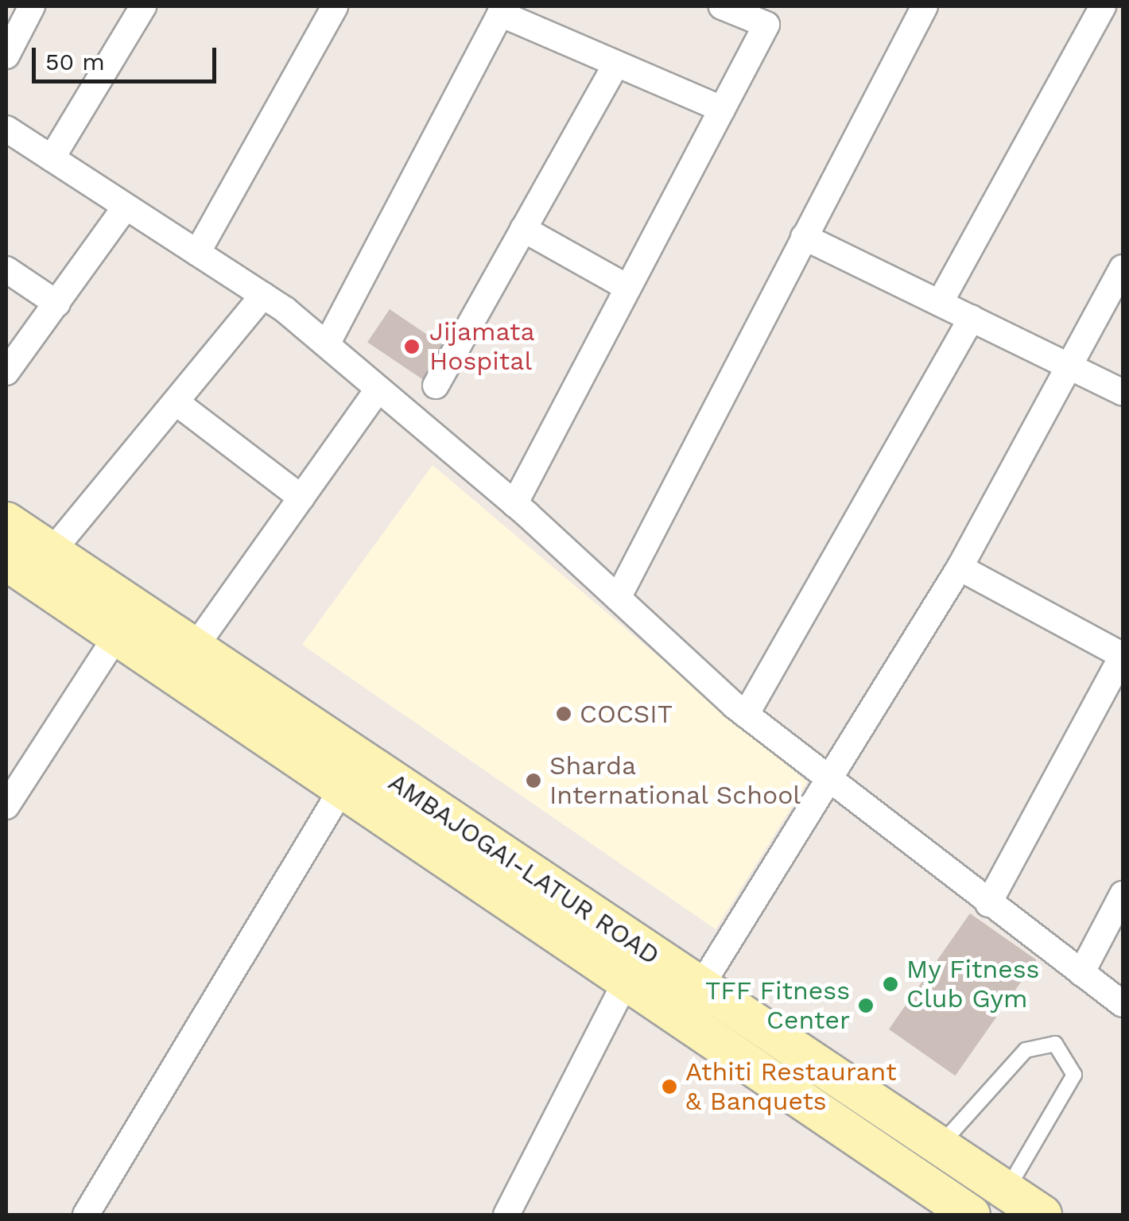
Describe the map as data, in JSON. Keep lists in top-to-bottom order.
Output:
{
  "streets": {
    "main road": ["AMBAJOGAI-LATUR ROAD"]
  },
  "places": [
    "Jijamata Hospital",
    "COCSIT",
    "Sharda International School",
    "My Fitness Club Gym",
    "TFF Fitness Center",
    "Athiti Restaurant & Banquets"
  ],
  "scale_bar": "50 m"
}
